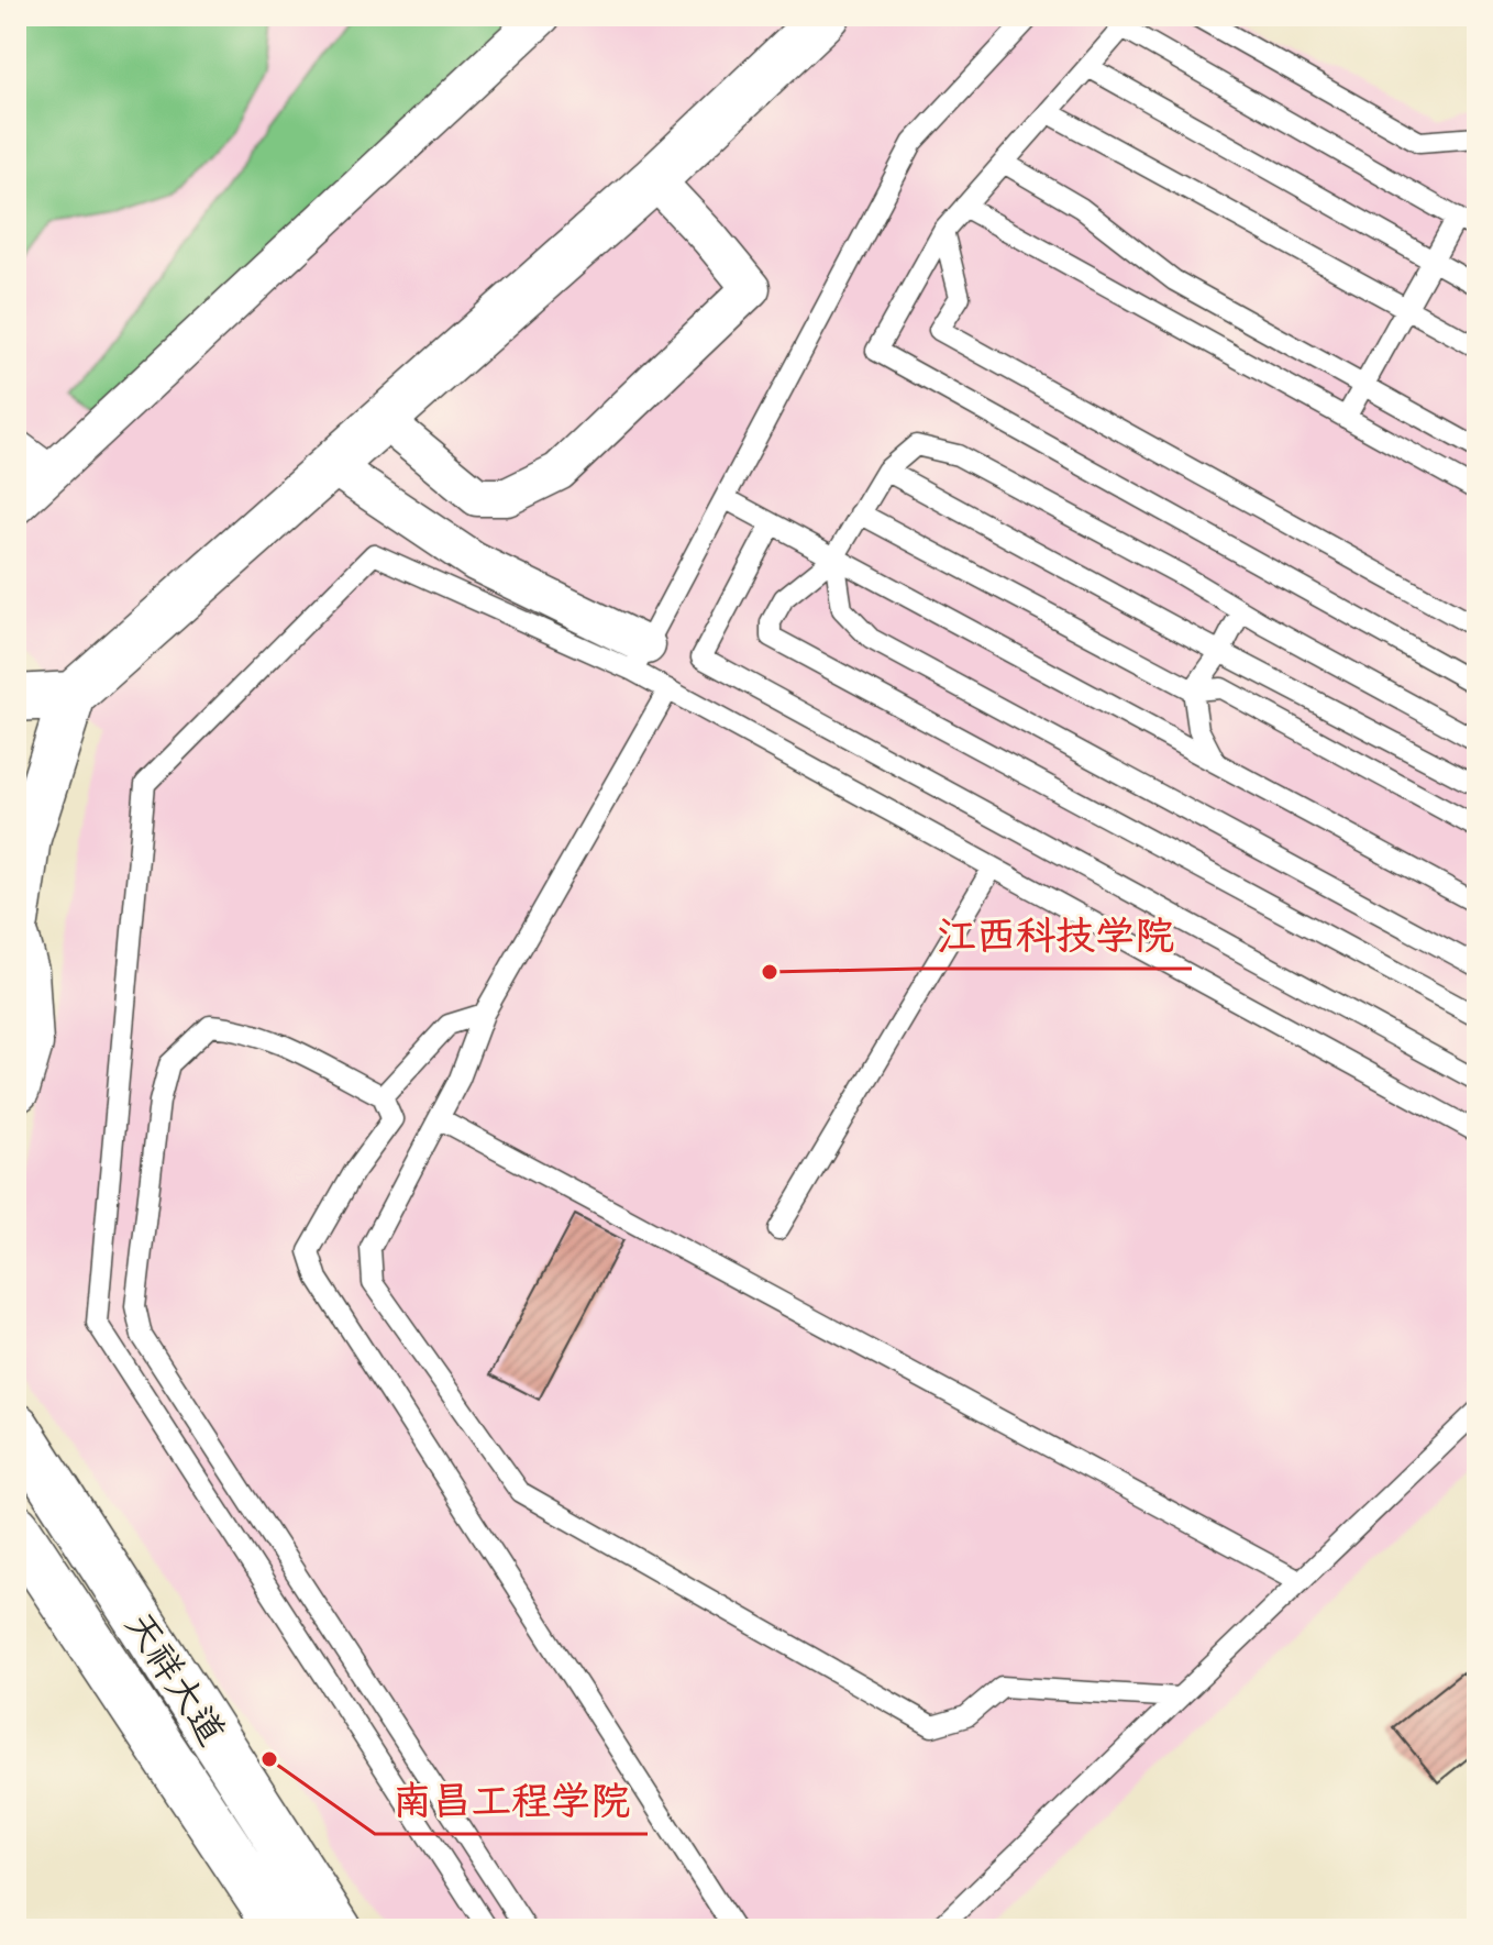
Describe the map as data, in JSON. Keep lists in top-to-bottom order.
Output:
{
  "streets": {
    "main road": ["天祥大道"]
  },
  "places": ["江西科技学院", "南昌工程学院"]
}
